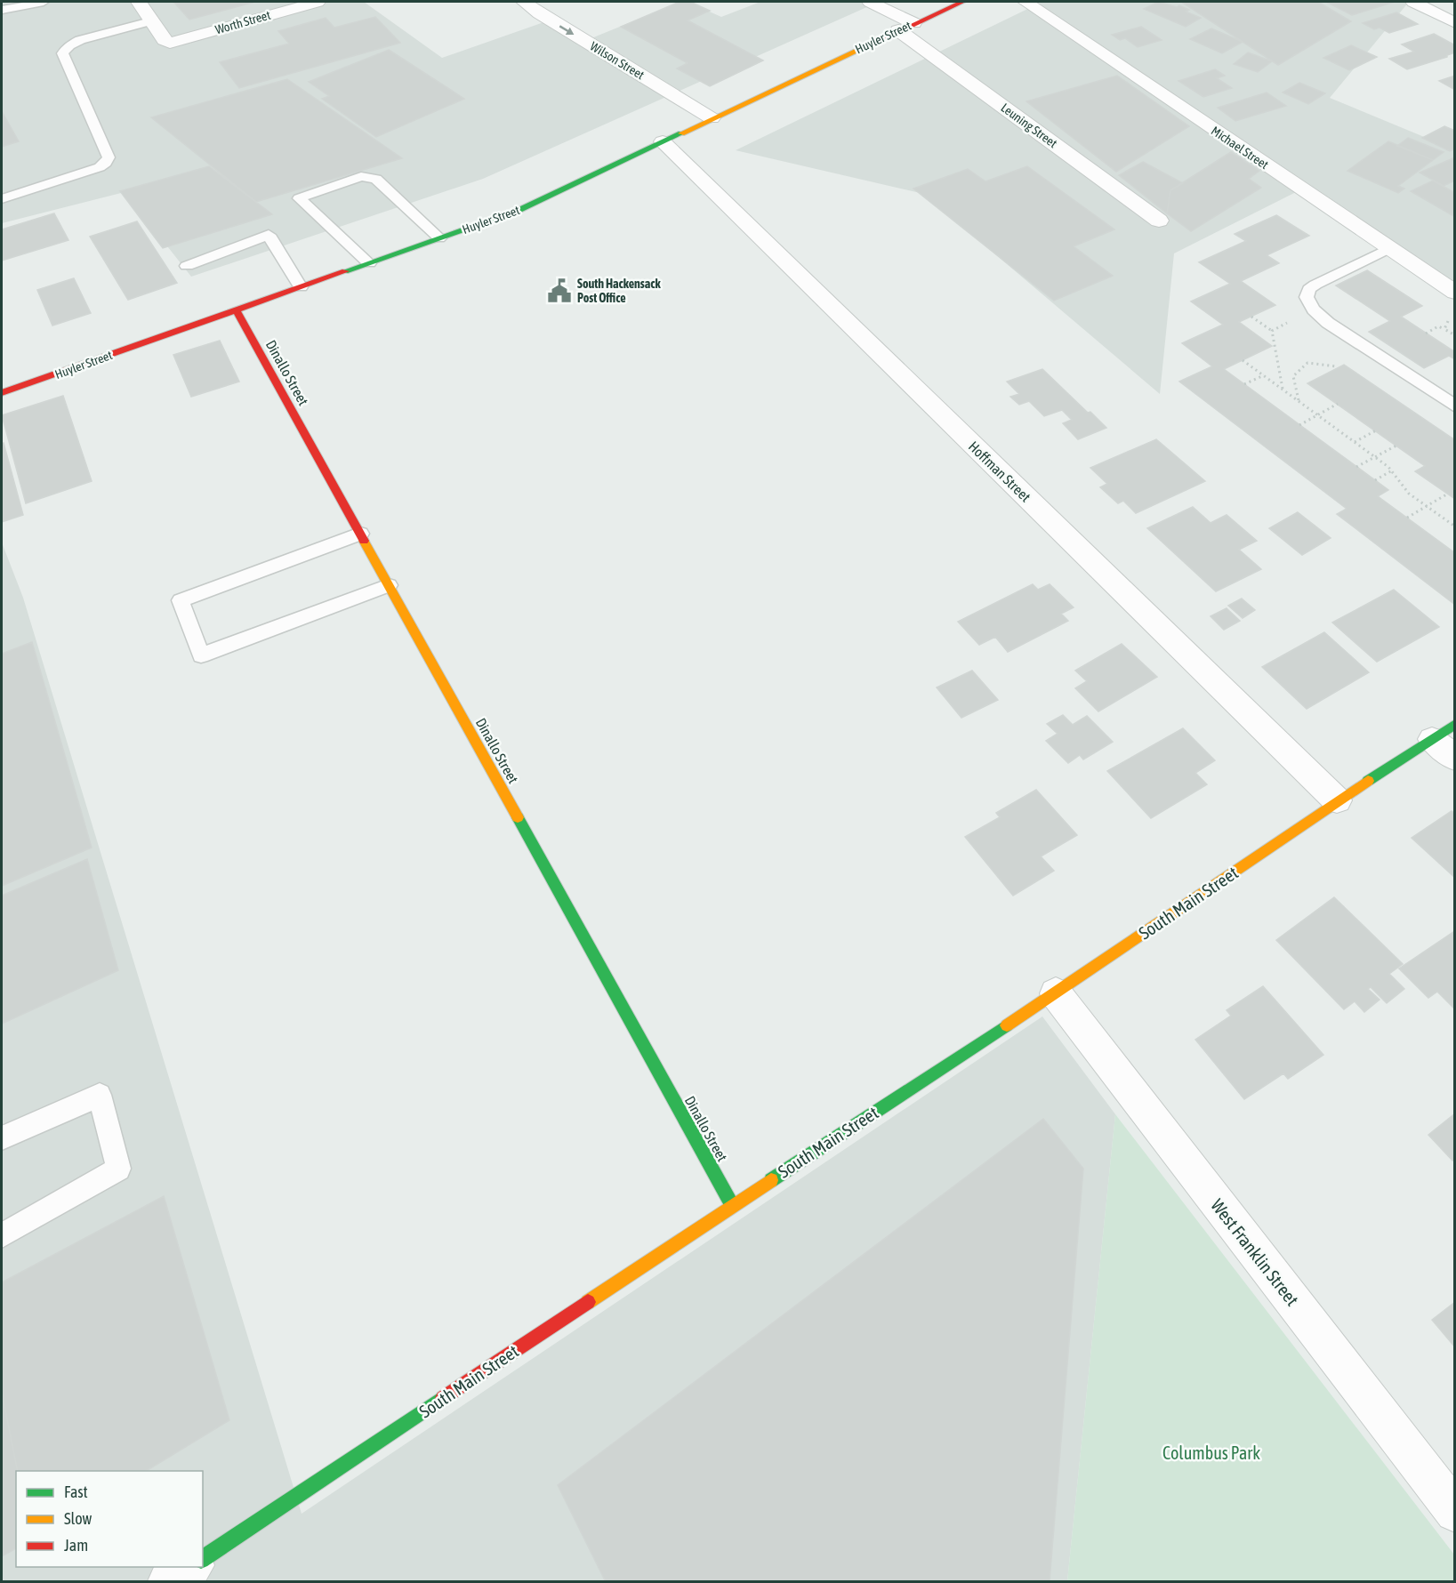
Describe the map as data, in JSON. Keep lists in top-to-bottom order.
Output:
{
  "streets": {
    "street": [
      "Worth Street",
      "Huyler Street",
      "Wilson Street",
      "Leuning Street",
      "Michael Street",
      "Dinallo Street",
      "Hoffman Street",
      "South Main Street",
      "West Franklin Street"
    ]
  },
  "crossings": [
    ["Huyler Street", "Wilson Street"],
    ["Huyler Street", "Leuning Street"],
    ["Huyler Street", "Dinallo Street"],
    ["Huyler Street", "Hoffman Street"],
    ["Dinallo Street", "South Main Street"],
    ["Hoffman Street", "South Main Street"],
    ["South Main Street", "West Franklin Street"]
  ],
  "one_way": ["Wilson Street"],
  "parks": ["Columbus Park"],
  "places": {
    "public building": ["South Hackensack Post Office"]
  },
  "legend": ["Fast", "Slow", "Jam"]
}
